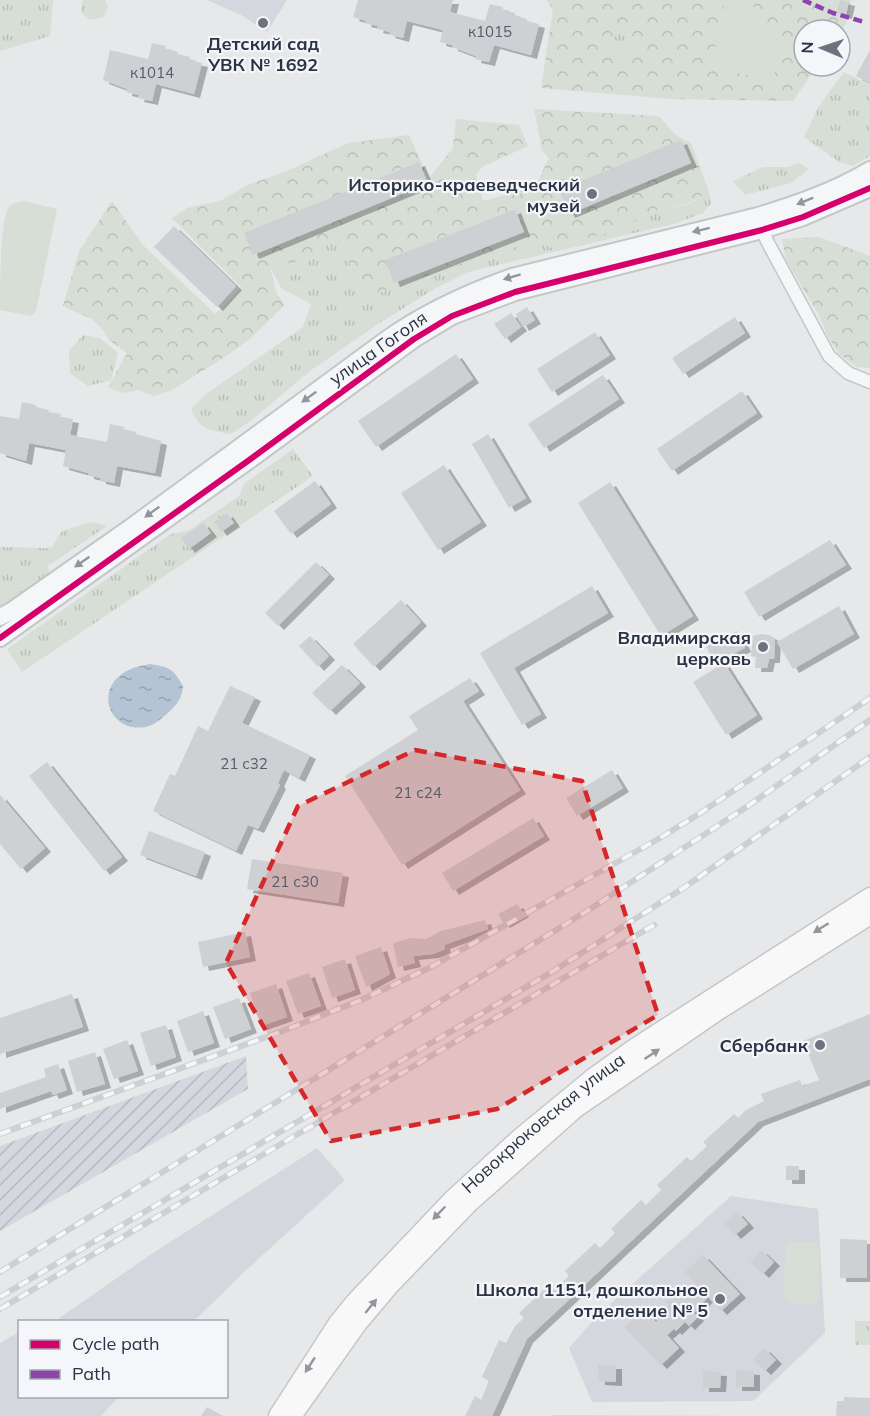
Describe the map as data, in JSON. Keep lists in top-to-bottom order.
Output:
{
  "streets": {
    "main road": ["Новокрюковская улица"],
    "street": ["улица Гоголя"]
  },
  "places": [
    "Детский сад УВК № 1692",
    "Историко-краеведческий музей",
    "Владимирская церковь",
    "Сбербанк",
    "Школа 1151, дошкольное отделение № 5"
  ],
  "house_numbers": [
    "к1015",
    "к1014",
    "21 с32",
    "21 с24",
    "21 с30"
  ],
  "legend": ["Cycle path", "Path"],
  "north": "left"
}
